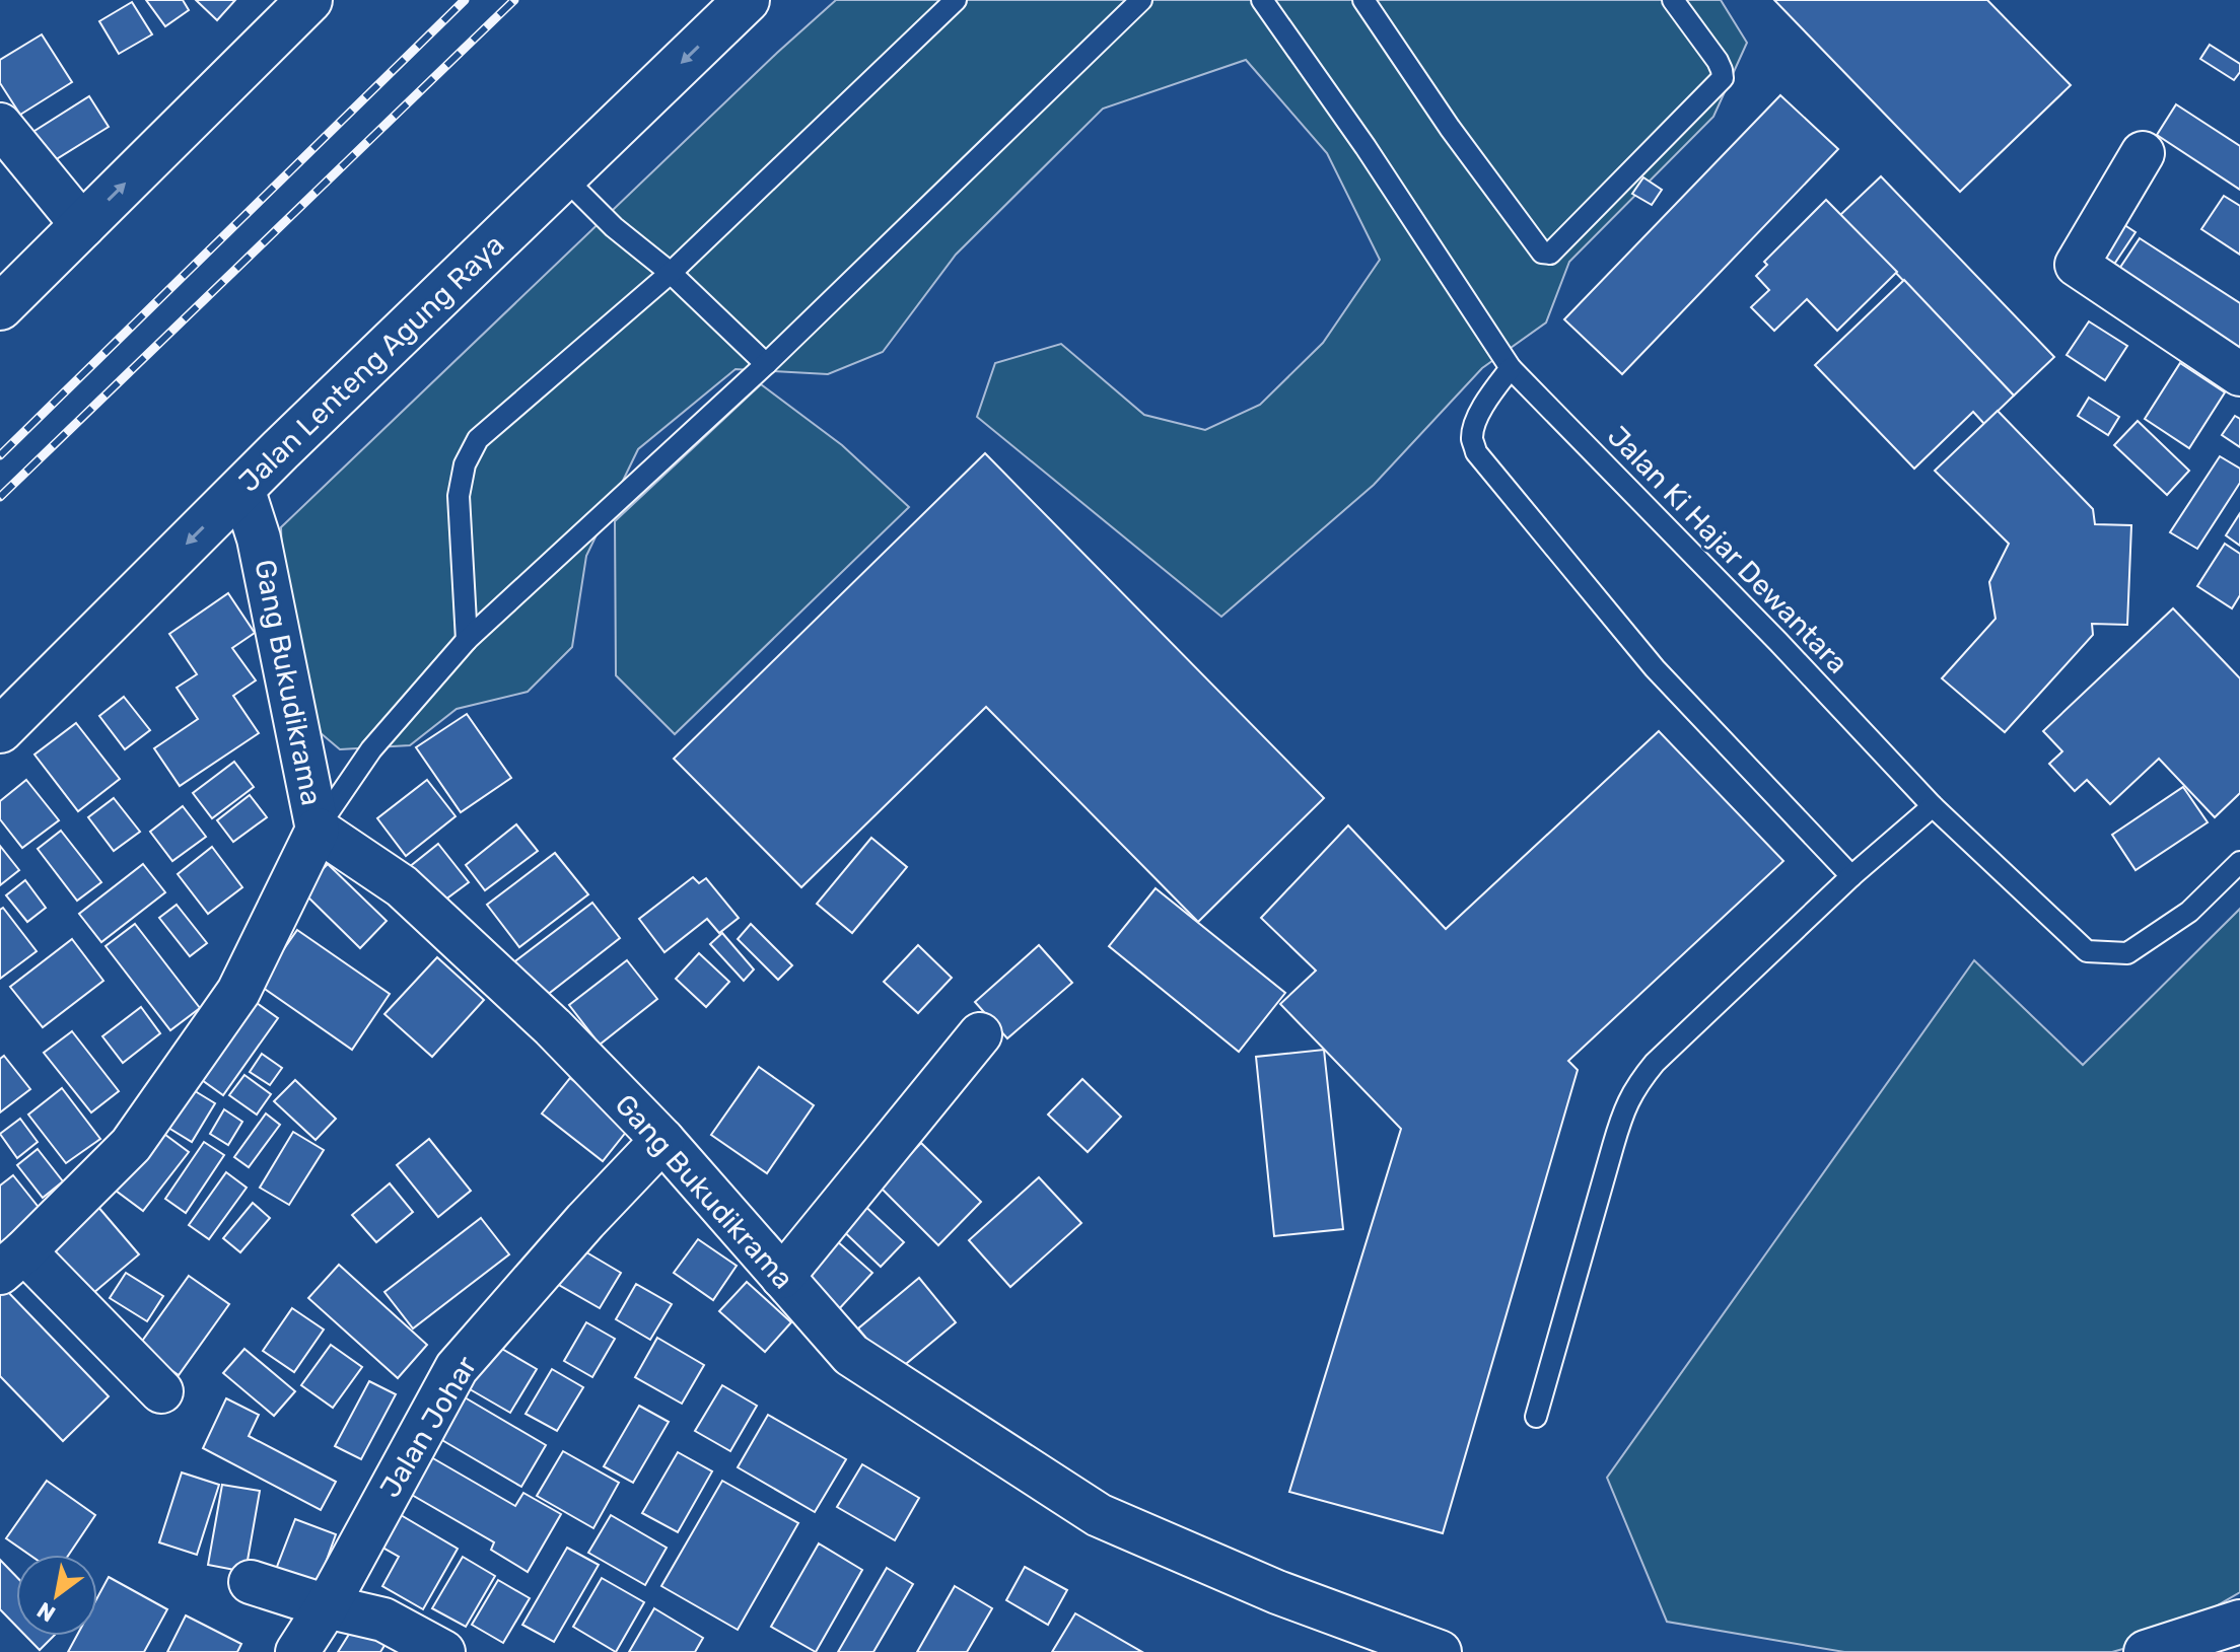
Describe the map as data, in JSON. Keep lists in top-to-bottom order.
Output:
{
  "streets": {
    "main road": ["Jalan Lenteng Agung Raya"],
    "street": ["Gang Bukudikrama", "Jalan Johar"],
    "lane": ["Jalan Ki Hajar Dewantara"]
  },
  "crossings": [
    ["Jalan Lenteng Agung Raya", "Gang Bukudikrama"],
    ["Gang Bukudikrama", "Jalan Johar"]
  ],
  "one_way": ["Jalan Lenteng Agung Raya"],
  "north": "bottom left"
}
